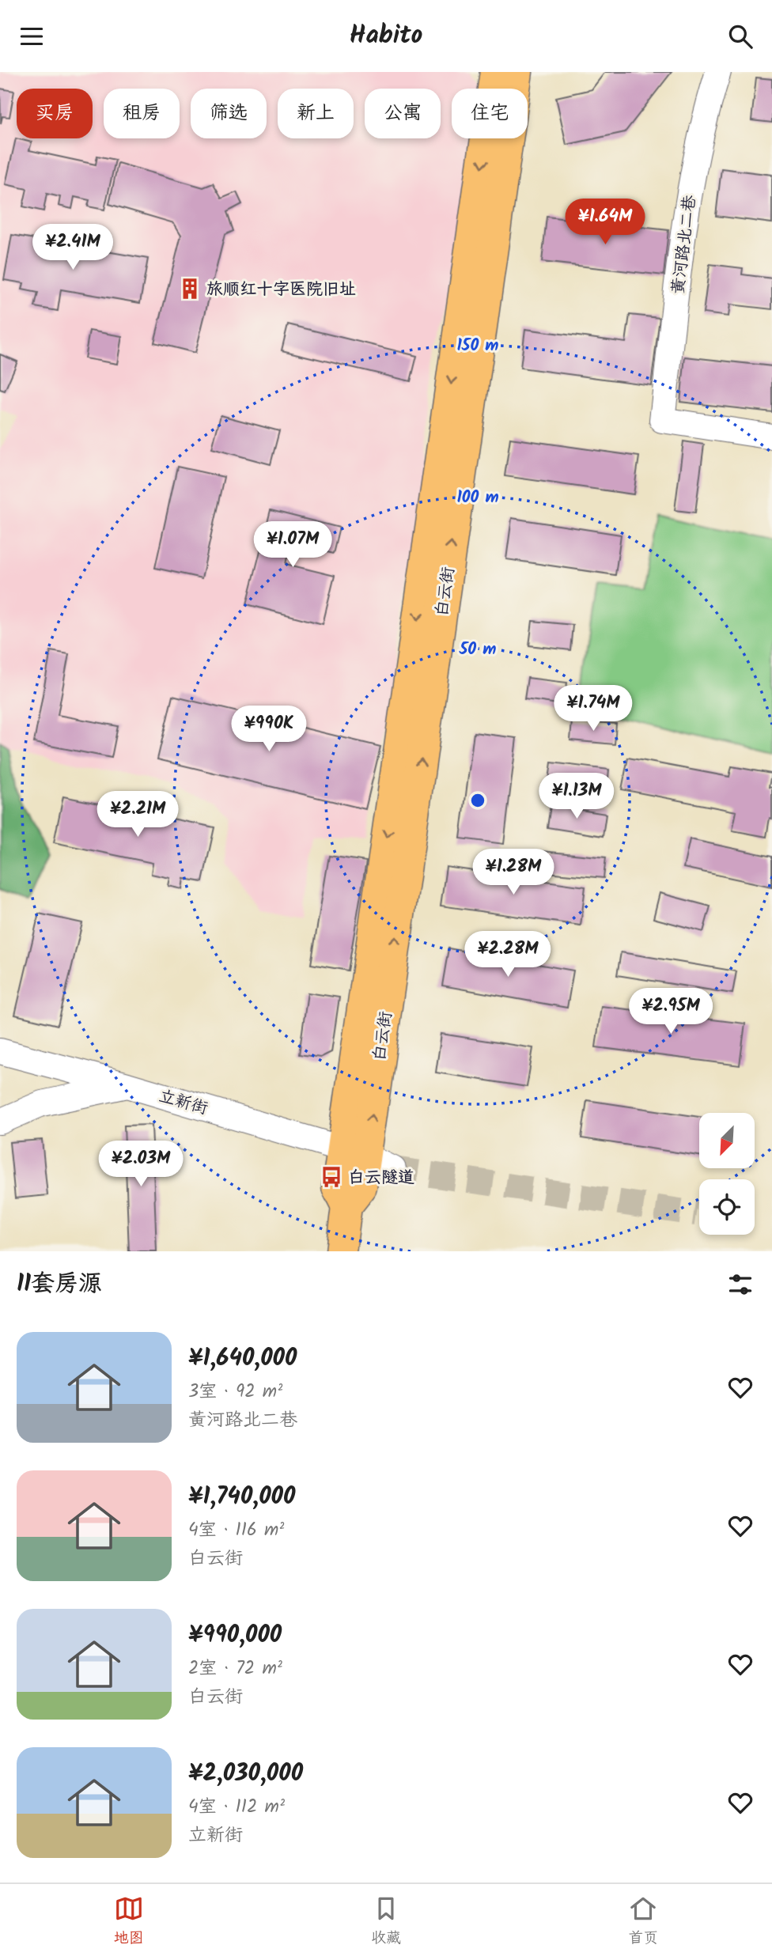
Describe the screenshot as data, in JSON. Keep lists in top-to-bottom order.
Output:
{
  "streets": {
    "main road": ["白云街"],
    "street": ["黄河路北二巷", "立新街"]
  },
  "crossings": [
    ["白云街", "立新街"]
  ],
  "places": {
    "building": ["旅顺红十字医院旧址"],
    "bus stop": ["白云隧道"]
  },
  "north": "bottom left",
  "page": {
    "header": "Habito",
    "chip": [
      "买房",
      "租房",
      "筛选",
      "新上",
      "公寓",
      "住宅"
    ],
    "price": [
      "¥1.64M",
      "¥2.41M",
      "¥1.07M",
      "¥1.74M",
      "¥990K",
      "¥1.13M",
      "¥2.21M",
      "¥1.28M",
      "¥2.28M",
      "¥2.95M",
      "¥2.03M"
    ],
    "heading": "11套房源",
    "list": [
      {
        "name": "¥1,640,000",
        "note": "3室 · 92 m² · 黄河路北二巷"
      },
      {
        "name": "¥1,740,000",
        "note": "4室 · 116 m² · 白云街"
      },
      {
        "name": "¥990,000",
        "note": "2室 · 72 m² · 白云街"
      },
      {
        "name": "¥2,030,000",
        "note": "4室 · 112 m² · 立新街"
      }
    ],
    "tabs": ["地图", "收藏", "首页"]
  },
  "rings": ["150 m", "100 m", "50 m"]
}
